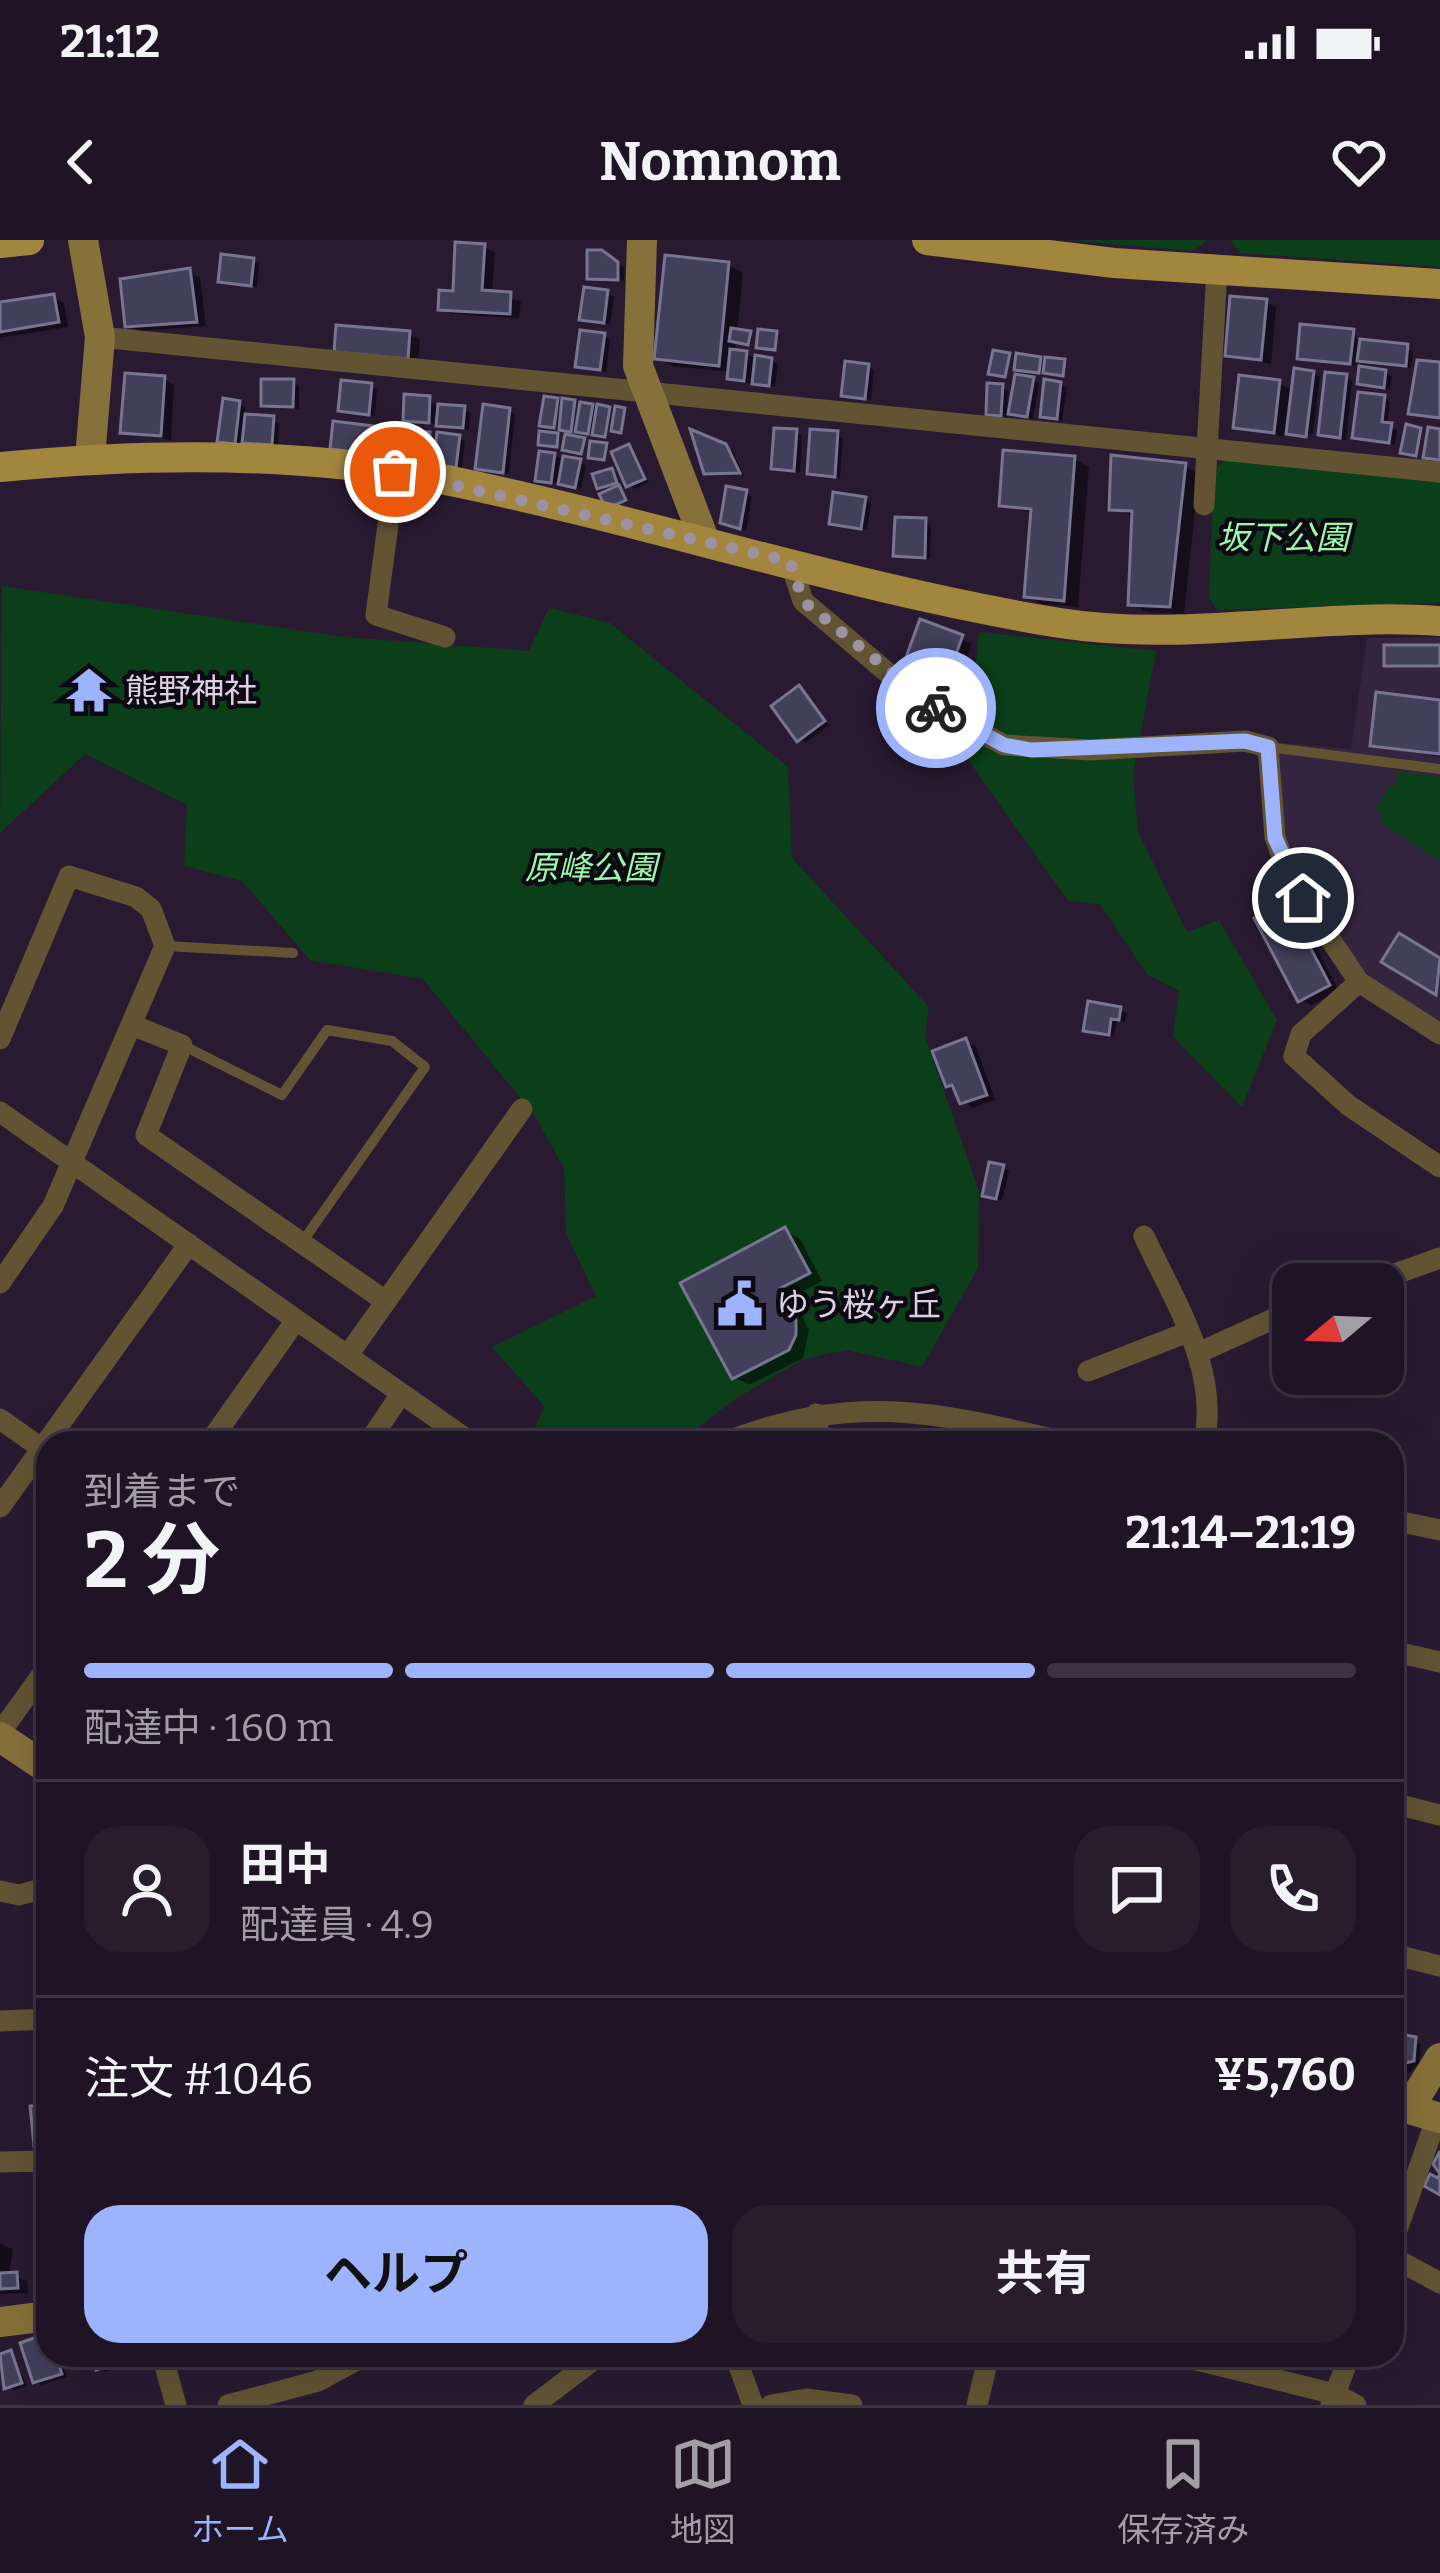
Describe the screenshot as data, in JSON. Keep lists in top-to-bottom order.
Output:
{
  "parks": ["坂下公園", "原峰公園"],
  "places": {
    "temple": ["熊野神社"],
    "public building": ["ゆう桜ヶ丘"]
  },
  "north": "left",
  "page": {
    "status": "21:12",
    "header": "Nomnom",
    "heading": ["2 分", "到着まで", "21:14–21:19"],
    "panel": [
      "田中",
      "配達員 · 4.9",
      "注文 #1046",
      "¥5,760"
    ],
    "bar": "配達中 · 160 m",
    "buttons": ["ヘルプ", "共有"],
    "tabs": ["ホーム", "地図", "保存済み"]
  }
}
